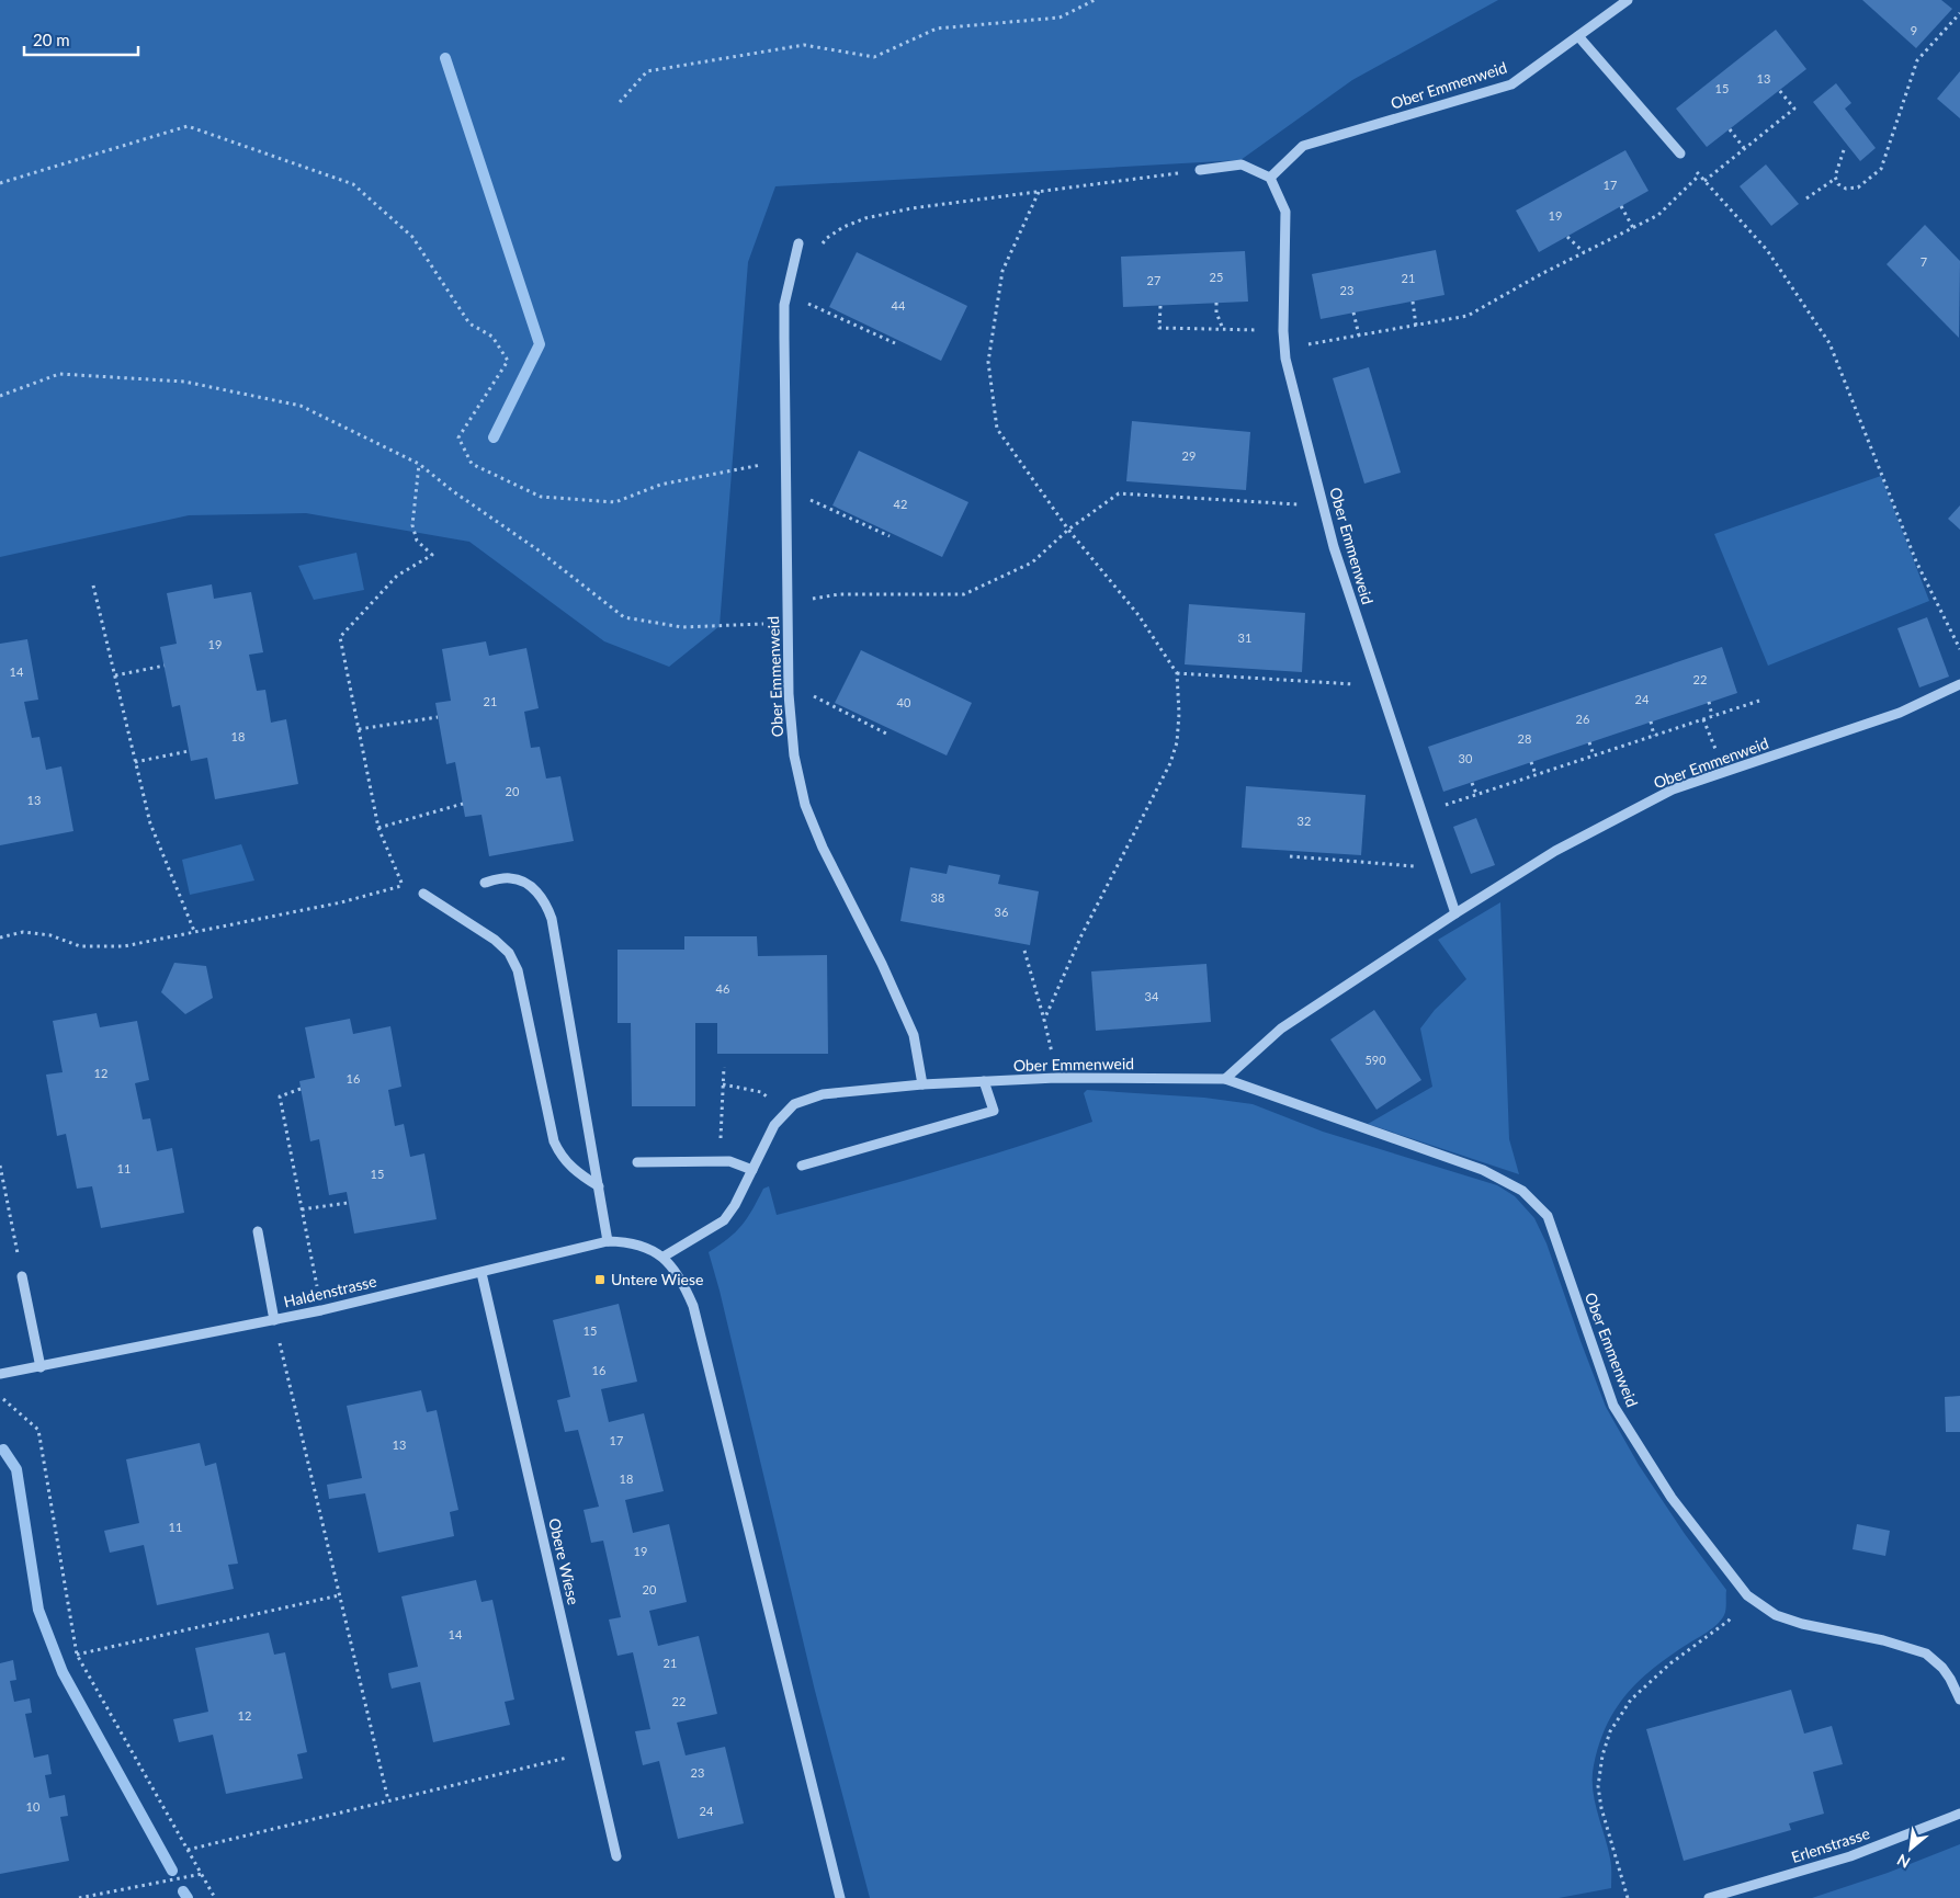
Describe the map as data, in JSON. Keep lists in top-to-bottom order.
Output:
{
  "streets": {
    "street": [
      "Ober Emmenweid",
      "Haldenstrasse",
      "Obere Wiese",
      "Erlenstrasse"
    ]
  },
  "crossings": [
    ["Ober Emmenweid", "Haldenstrasse"],
    ["Haldenstrasse", "Obere Wiese"]
  ],
  "places": {
    "transit": ["Untere Wiese"]
  },
  "house_numbers": [
    "9",
    "13",
    "15",
    "17",
    "19",
    "7",
    "25",
    "21",
    "27",
    "23",
    "44",
    "29",
    "42",
    "31",
    "19",
    "14",
    "22",
    "24",
    "21",
    "40",
    "26",
    "18",
    "28",
    "30",
    "20",
    "13",
    "32",
    "38",
    "36",
    "46",
    "34",
    "590",
    "12",
    "16",
    "11",
    "15",
    "15",
    "16",
    "17",
    "13",
    "18",
    "11",
    "19",
    "20",
    "14",
    "21",
    "22",
    "12",
    "23",
    "10",
    "24"
  ],
  "scale_bar": "20 m",
  "north": "bottom left"
}
